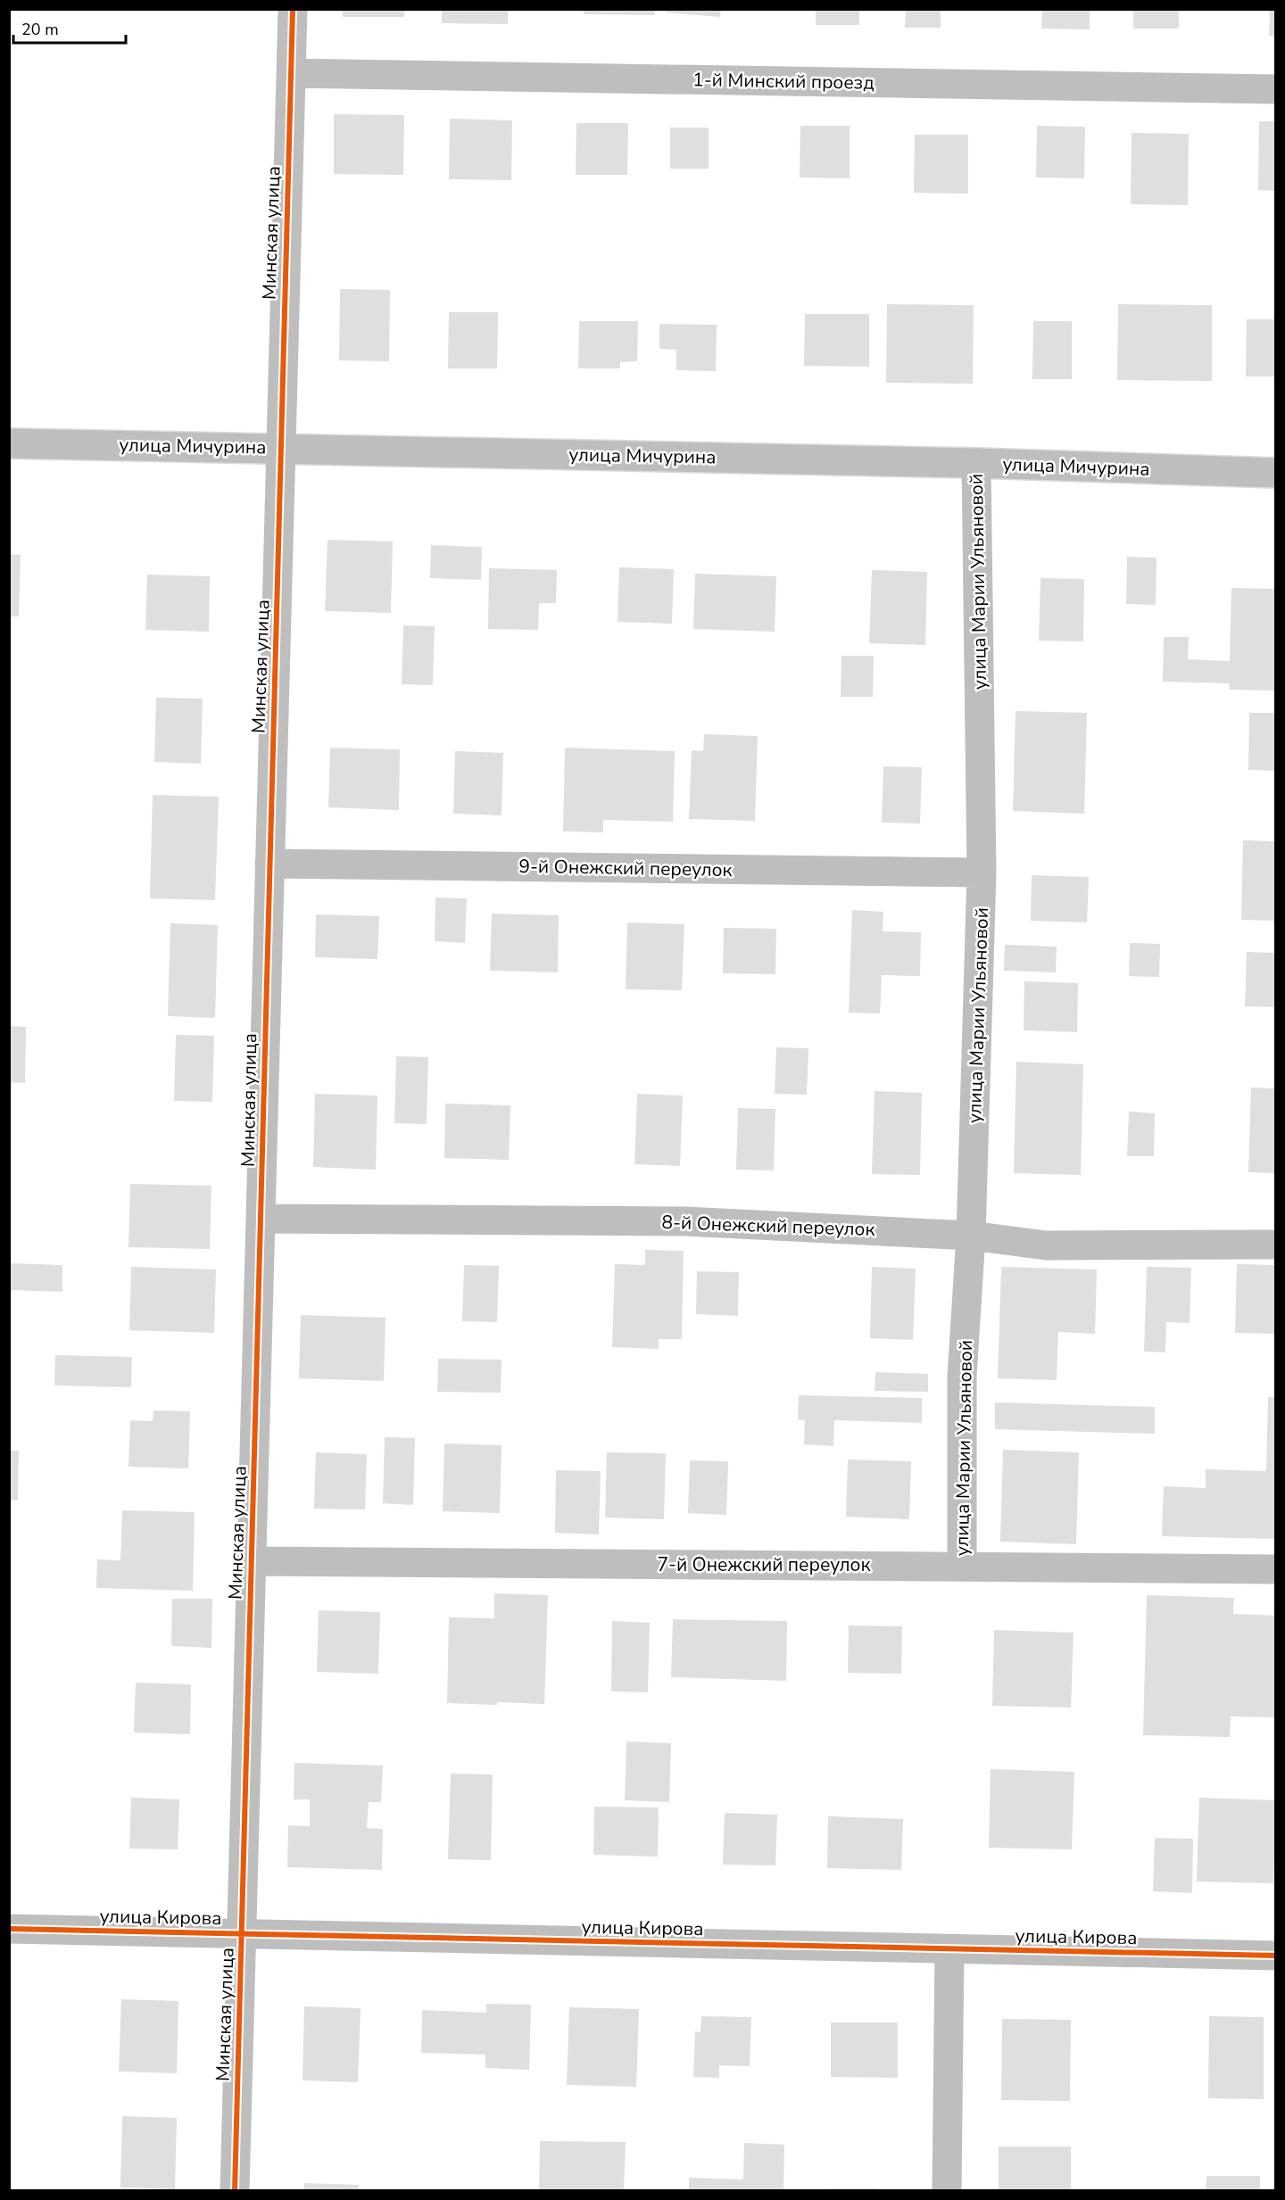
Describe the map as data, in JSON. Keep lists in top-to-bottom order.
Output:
{
  "streets": {
    "street": [
      "1-й Минский проезд",
      "Минская улица",
      "улица Мичурина",
      "улица Марии Ульяновой",
      "9-й Онежский переулок",
      "8-й Онежский переулок",
      "7-й Онежский переулок",
      "улица Кирова"
    ]
  },
  "crossings": [
    ["1-й Минский проезд", "Минская улица"],
    ["Минская улица", "улица Мичурина"],
    ["Минская улица", "9-й Онежский переулок"],
    ["Минская улица", "8-й Онежский переулок"],
    ["Минская улица", "7-й Онежский переулок"],
    ["Минская улица", "улица Кирова"],
    ["улица Мичурина", "улица Марии Ульяновой"],
    ["улица Марии Ульяновой", "9-й Онежский переулок"],
    ["улица Марии Ульяновой", "8-й Онежский переулок"],
    ["улица Марии Ульяновой", "7-й Онежский переулок"]
  ],
  "scale_bar": "20 m"
}
